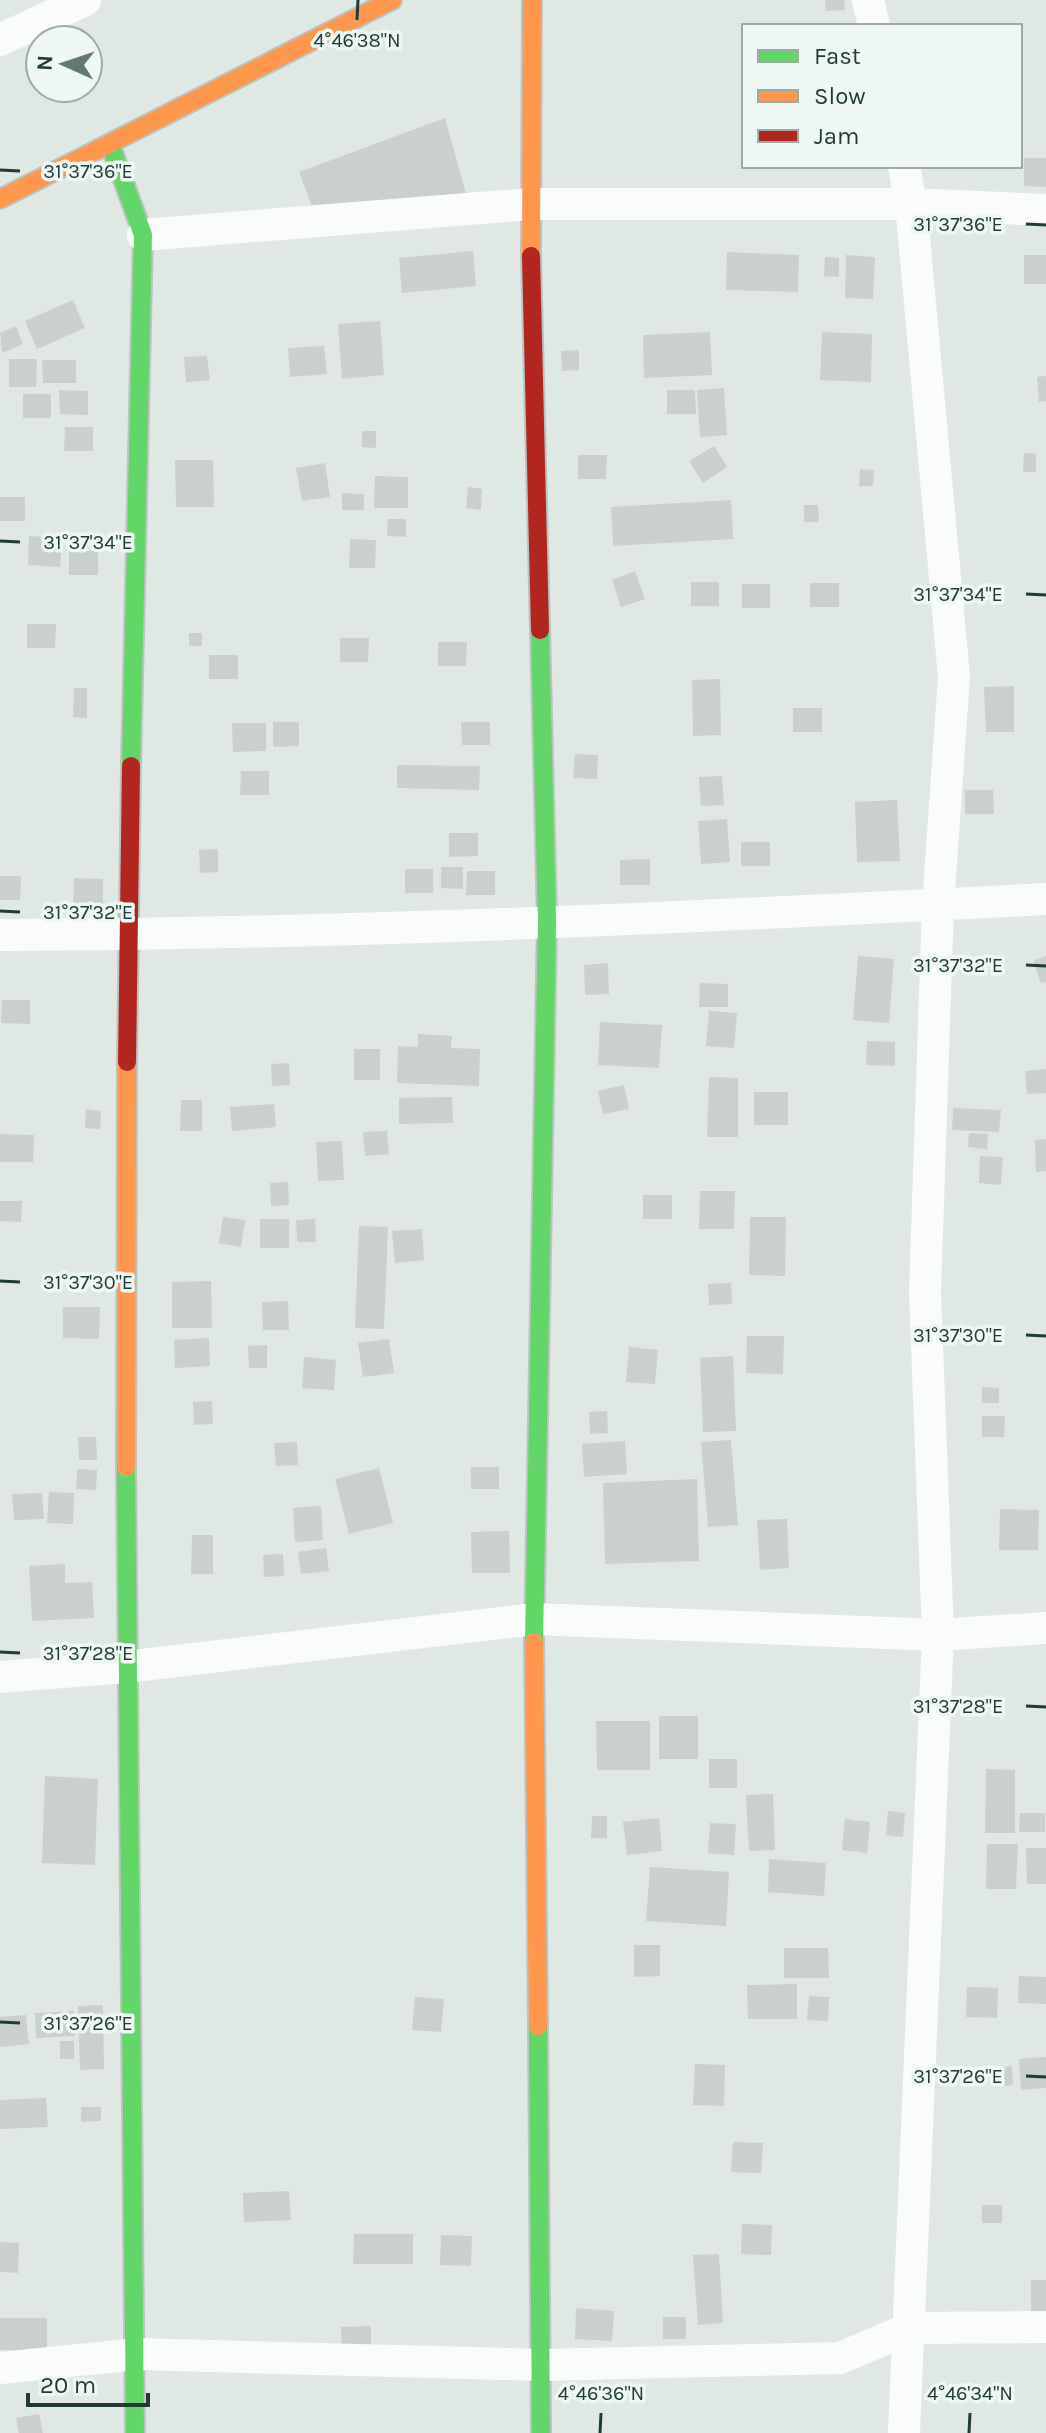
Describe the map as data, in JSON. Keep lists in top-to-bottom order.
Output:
{
  "legend": ["Fast", "Slow", "Jam"],
  "scale_bar": "20 m",
  "north": "left",
  "coordinates": [
    "4°46'38\"N",
    "31°37'36\"E",
    "31°37'34\"E",
    "31°37'32\"E",
    "31°37'30\"E",
    "31°37'28\"E",
    "31°37'26\"E",
    "4°46'36\"N",
    "4°46'34\"N"
  ]
}
